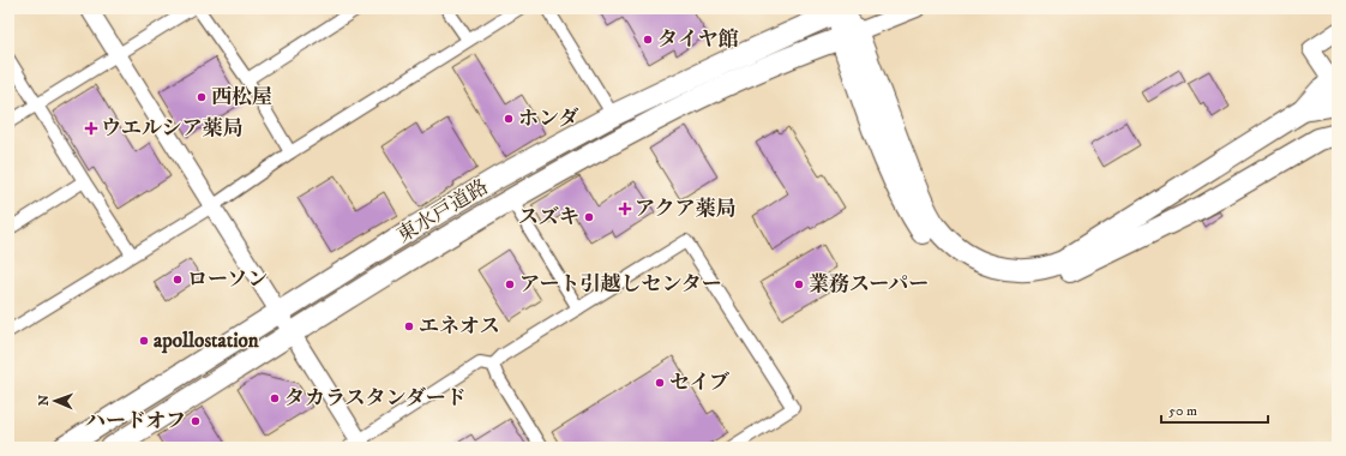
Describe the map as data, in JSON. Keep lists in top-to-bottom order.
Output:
{
  "streets": {
    "highway": ["東水戸道路"]
  },
  "places": {
    "other": [
      "タイヤ館",
      "西松屋",
      "ホンダ",
      "スズキ",
      "ローソン",
      "アート引越しセンター",
      "業務スーパー",
      "エネオス",
      "apollostation",
      "セイブ",
      "タカラスタンダード",
      "ハードオフ"
    ],
    "health": ["ウエルシア薬局", "アクア薬局"]
  },
  "scale_bar": "50 m",
  "north": "left"
}
